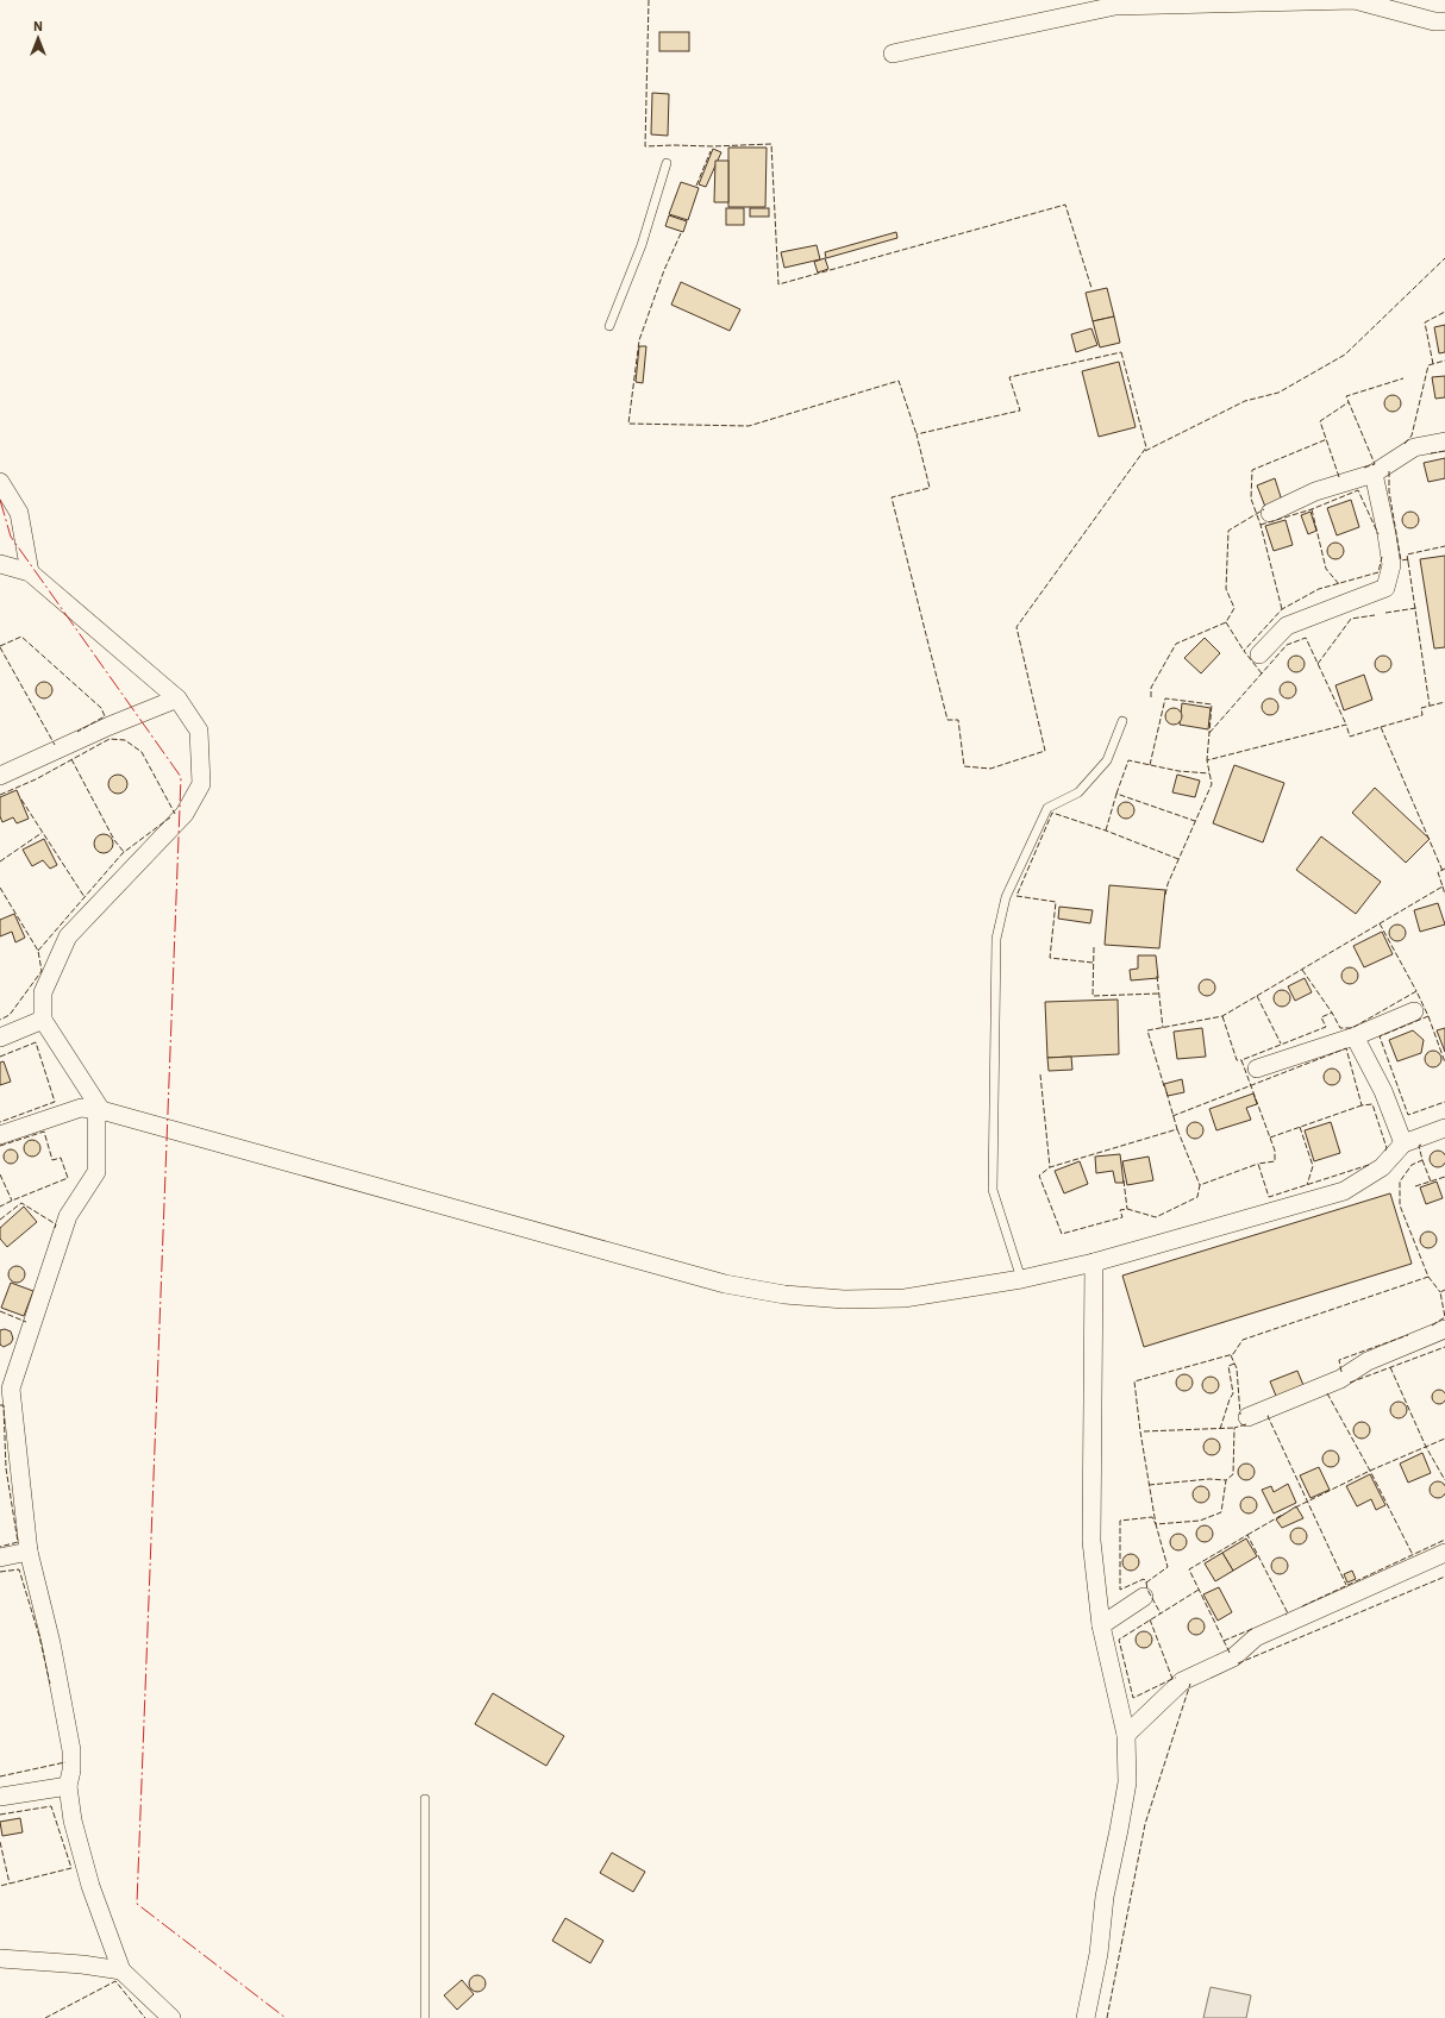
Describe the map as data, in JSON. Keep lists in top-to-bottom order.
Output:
{
  "north": "top"
}
